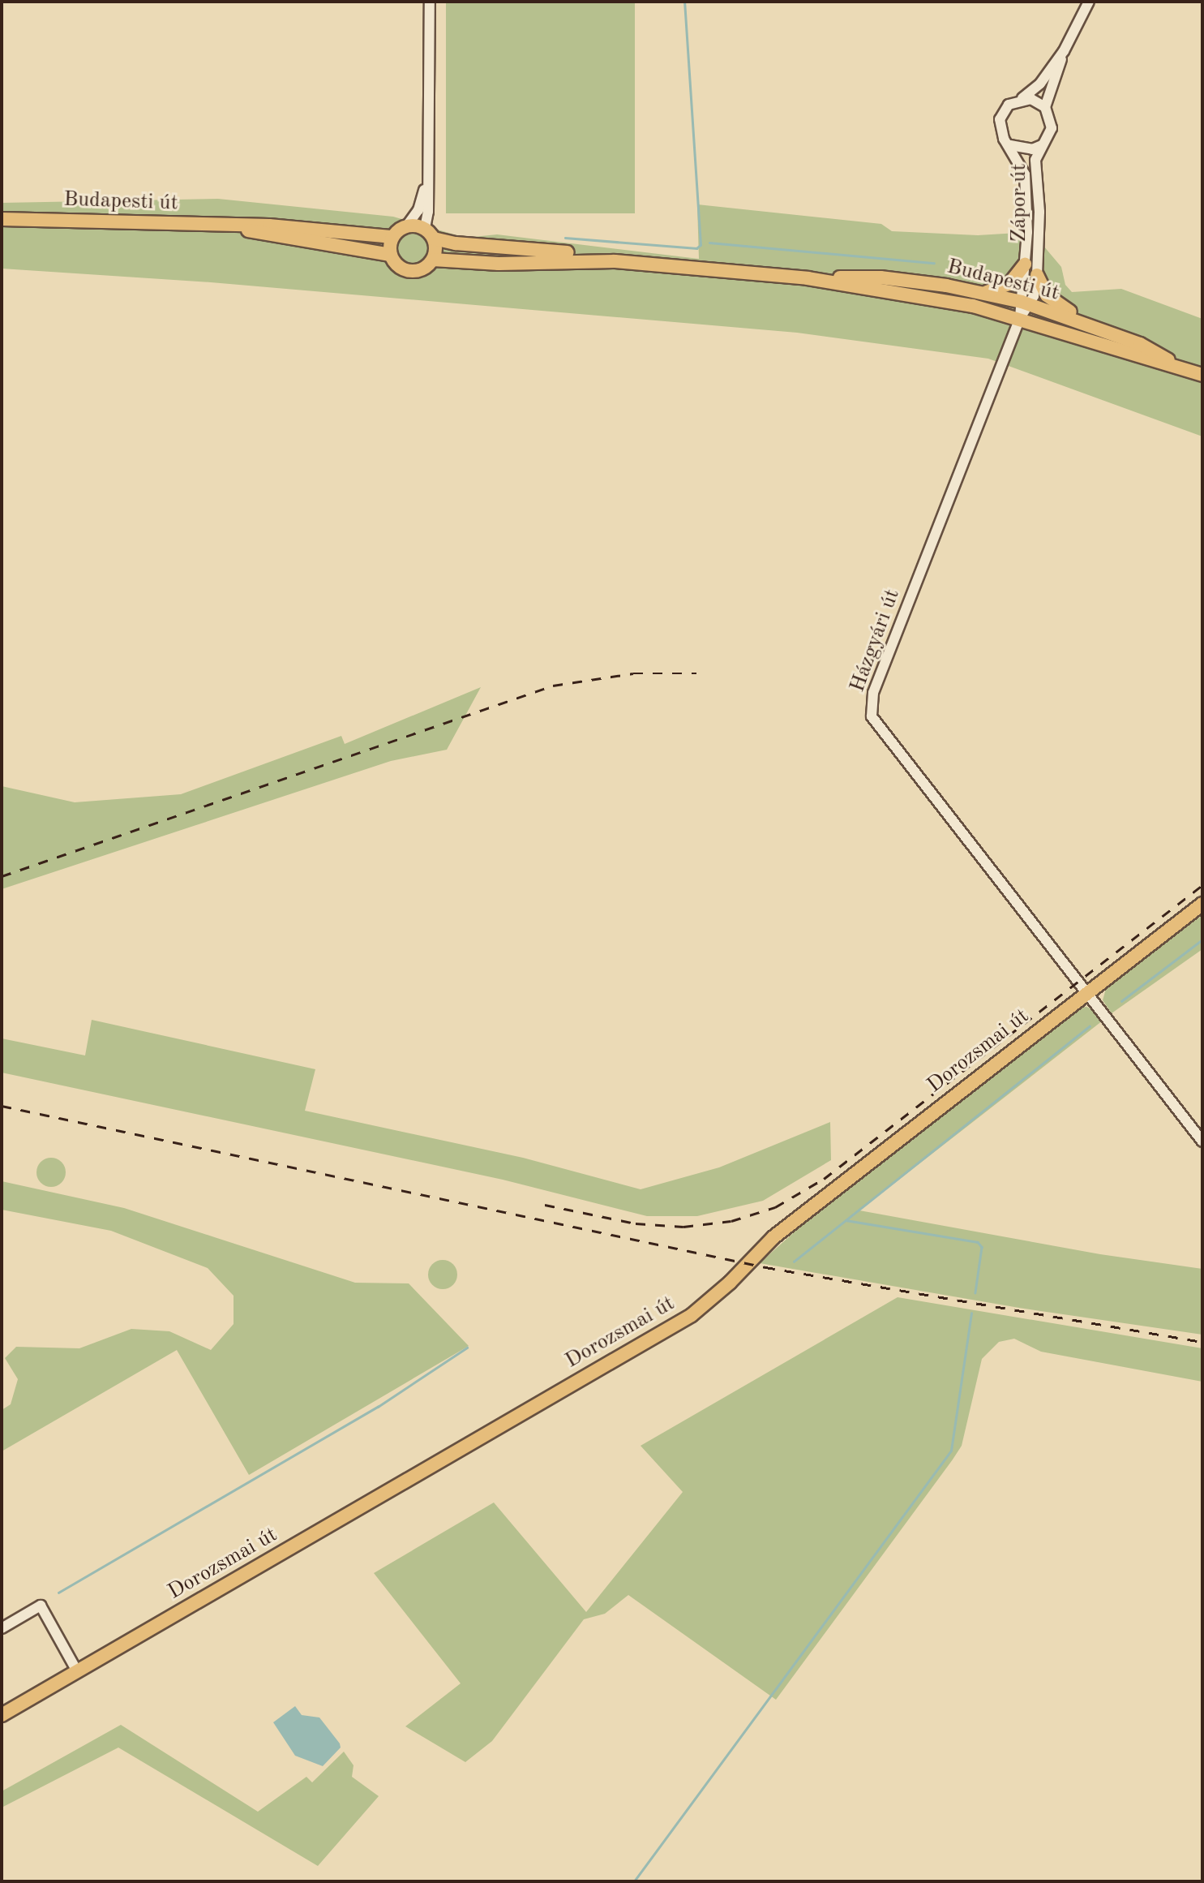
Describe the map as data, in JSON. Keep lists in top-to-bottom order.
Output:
{
  "streets": {
    "main road": ["Budapesti út", "Dorozsmai út"],
    "street": ["Zápor út", "Házgyári út"]
  },
  "crossings": [
    ["Budapesti út", "Zápor út"],
    ["Budapesti út", "Házgyári út"],
    ["Zápor út", "Házgyári út"],
    ["Házgyári út", "Dorozsmai út"]
  ]
}
